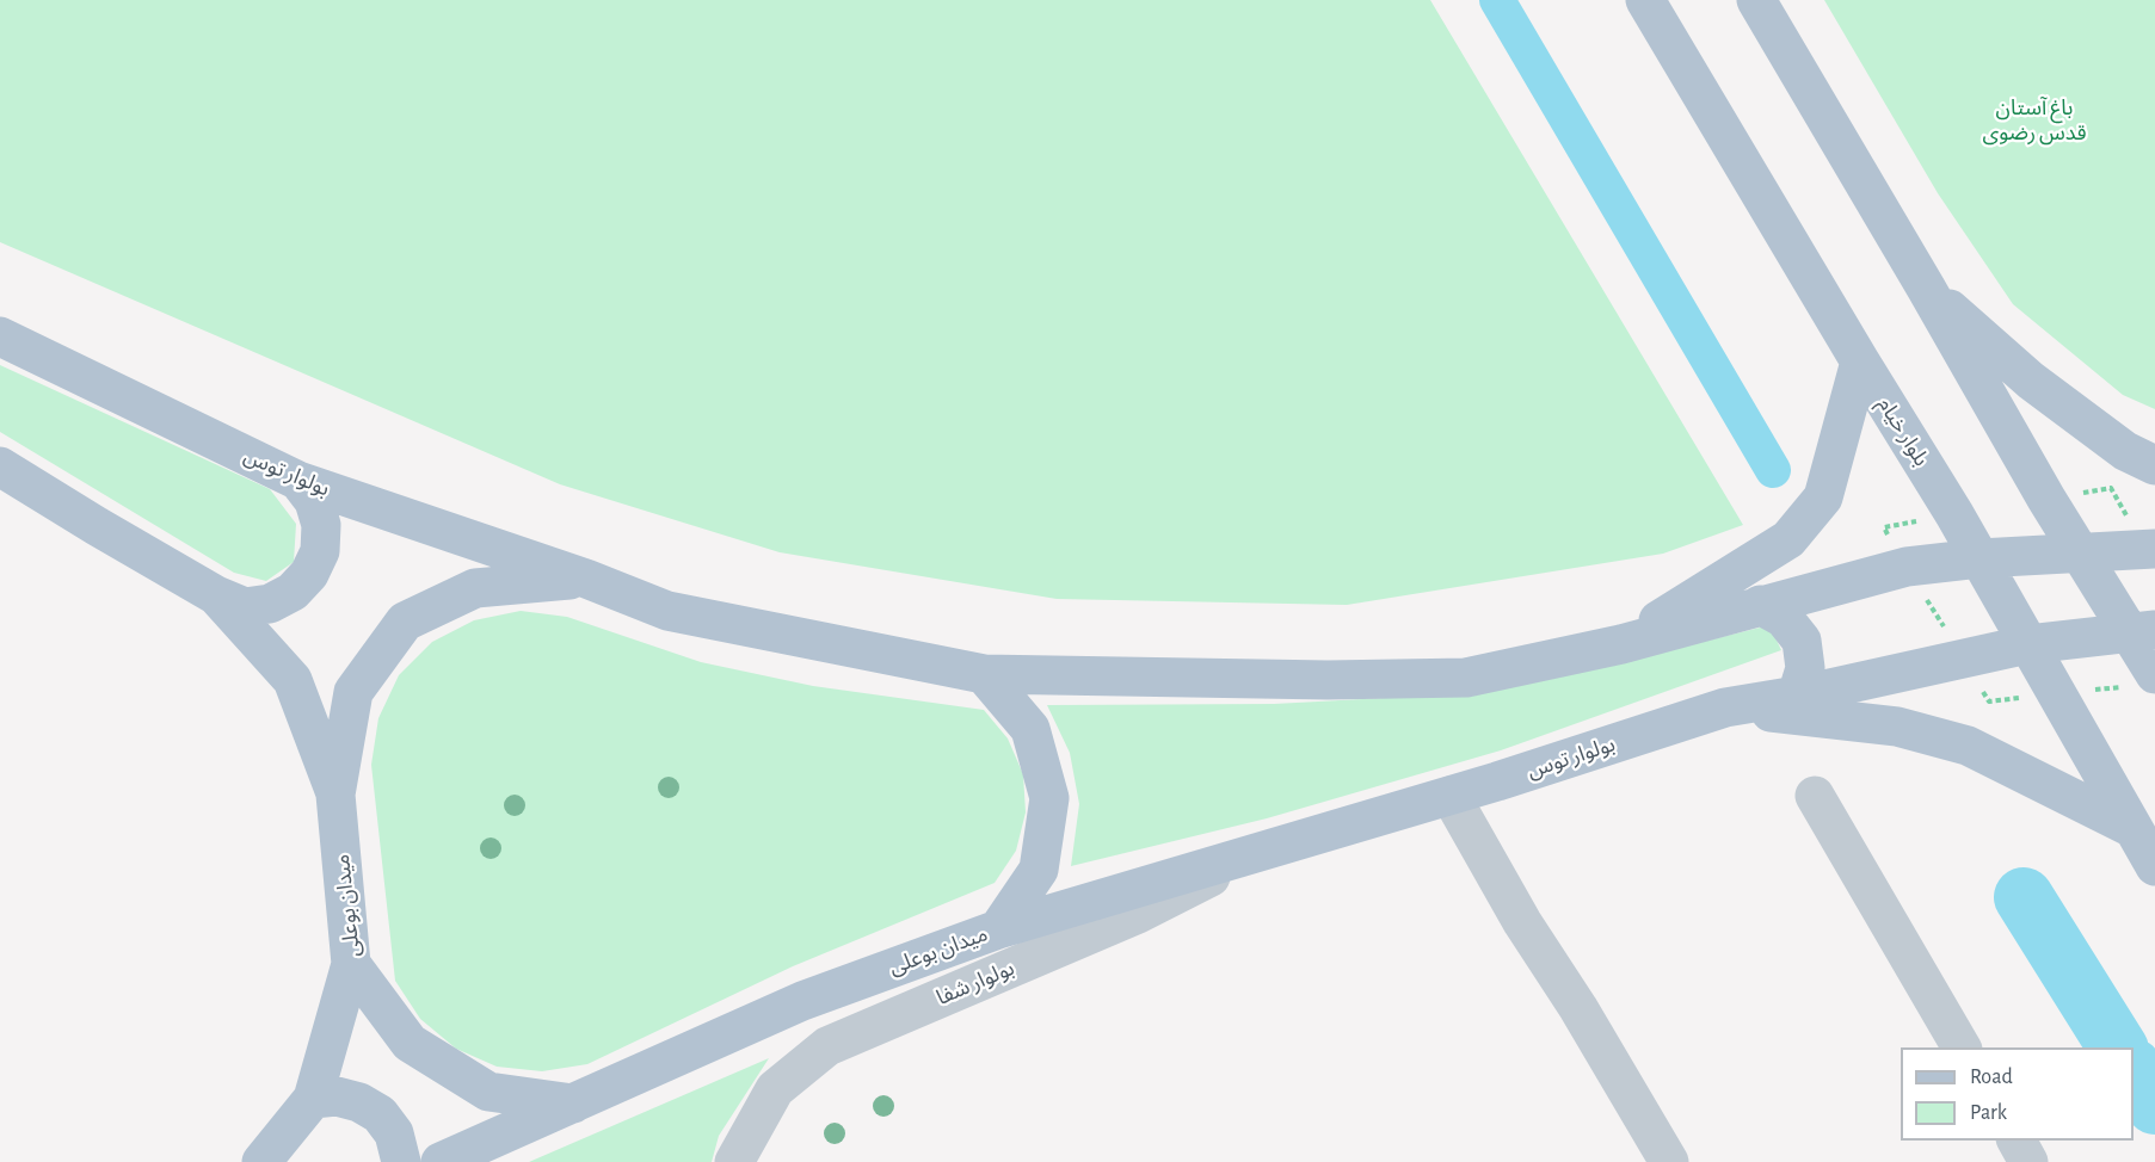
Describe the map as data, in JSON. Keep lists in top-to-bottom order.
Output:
{
  "streets": {
    "main road": ["بلوار خیام", "بولوار توس", "میدان بوعلی"],
    "street": ["بولوار شفا"]
  },
  "crossings": [
    ["بلوار خیام", "بولوار توس"],
    ["بولوار توس", "میدان بوعلی"],
    ["بولوار توس", "بولوار شفا"]
  ],
  "parks": ["باغ آستان قدس رضوی"],
  "legend": ["Road", "Park"]
}
